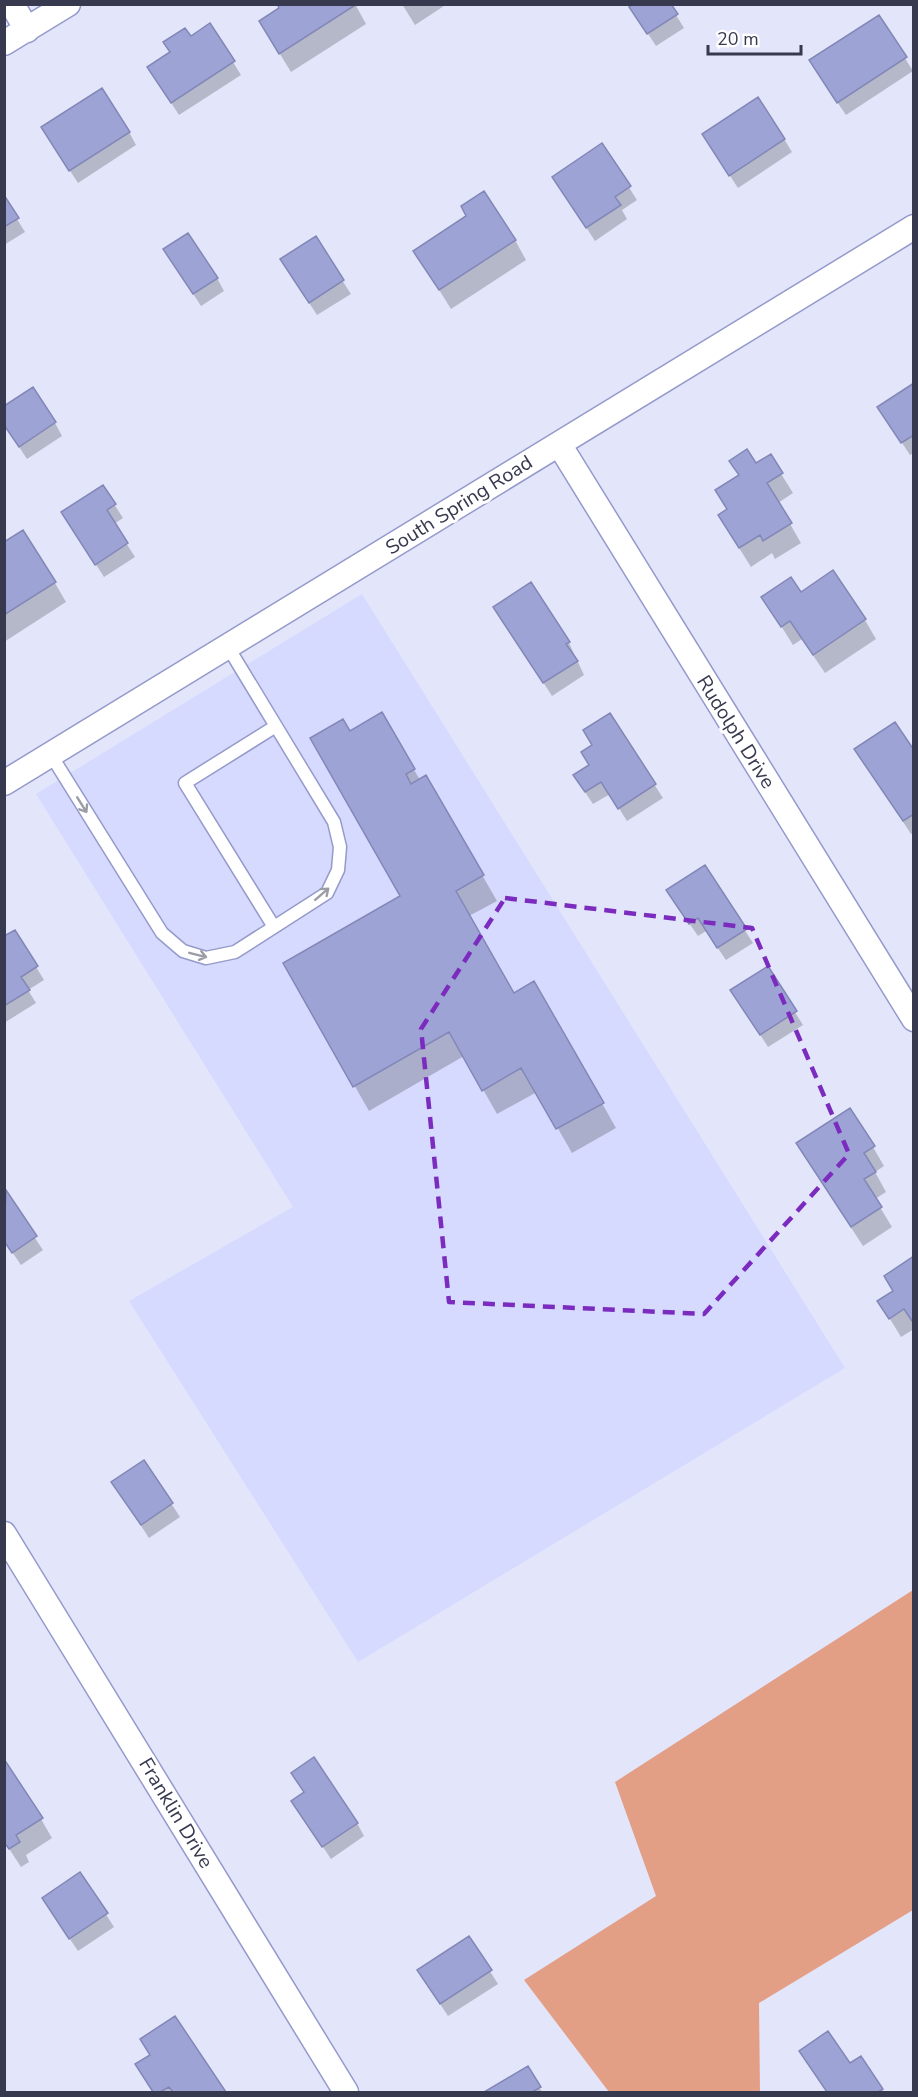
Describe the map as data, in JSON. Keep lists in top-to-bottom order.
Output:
{
  "streets": {
    "street": ["South Spring Road", "Rudolph Drive", "Franklin Drive"]
  },
  "crossings": [
    ["South Spring Road", "Rudolph Drive"]
  ],
  "scale_bar": "20 m"
}
